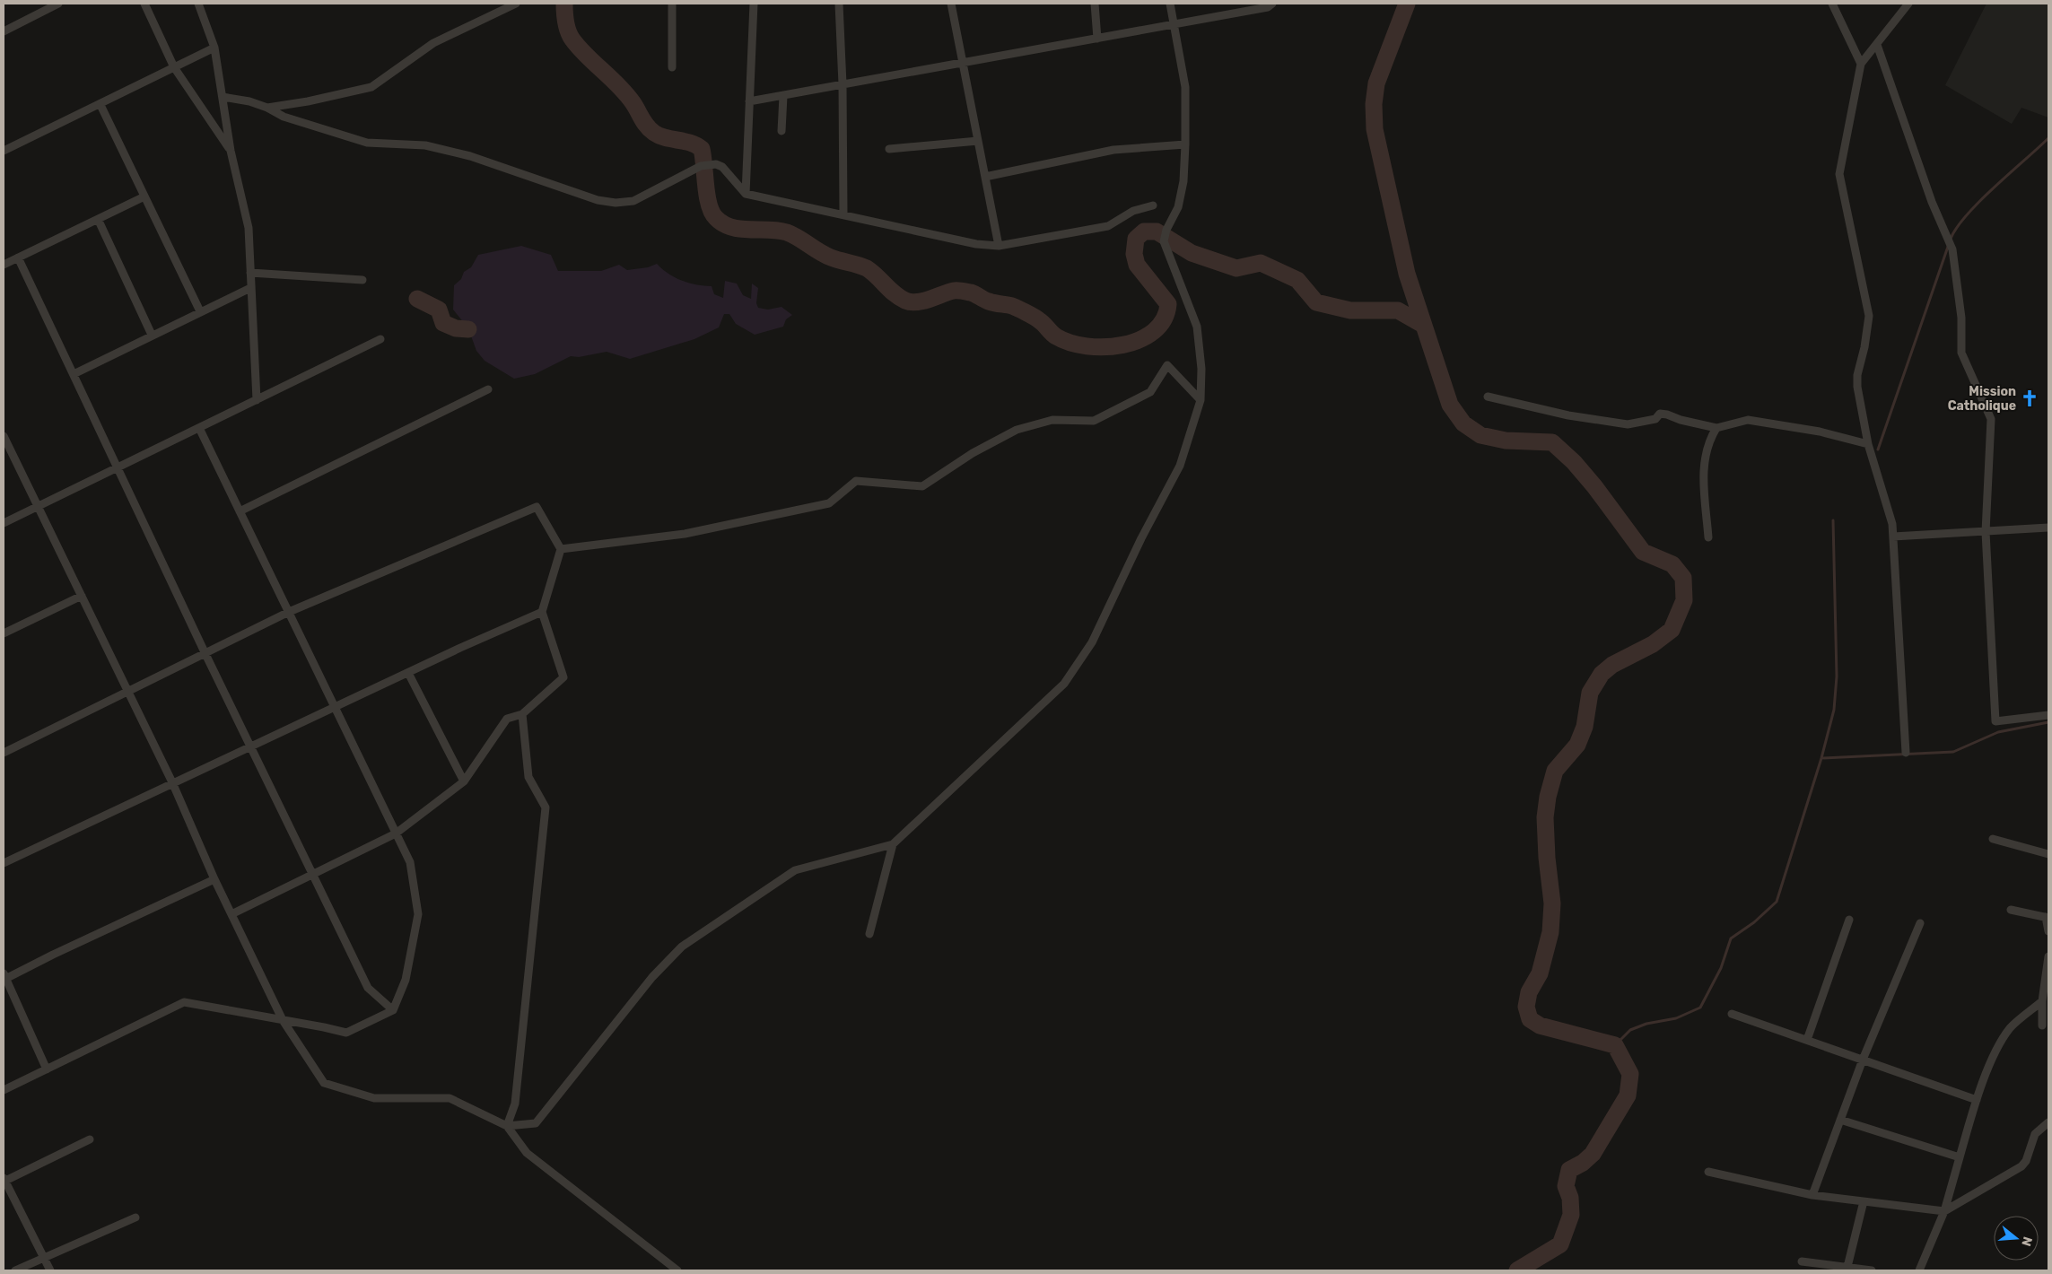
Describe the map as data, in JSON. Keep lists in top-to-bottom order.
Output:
{
  "places": {
    "church": ["Mission Catholique"]
  },
  "north": "right"
}
